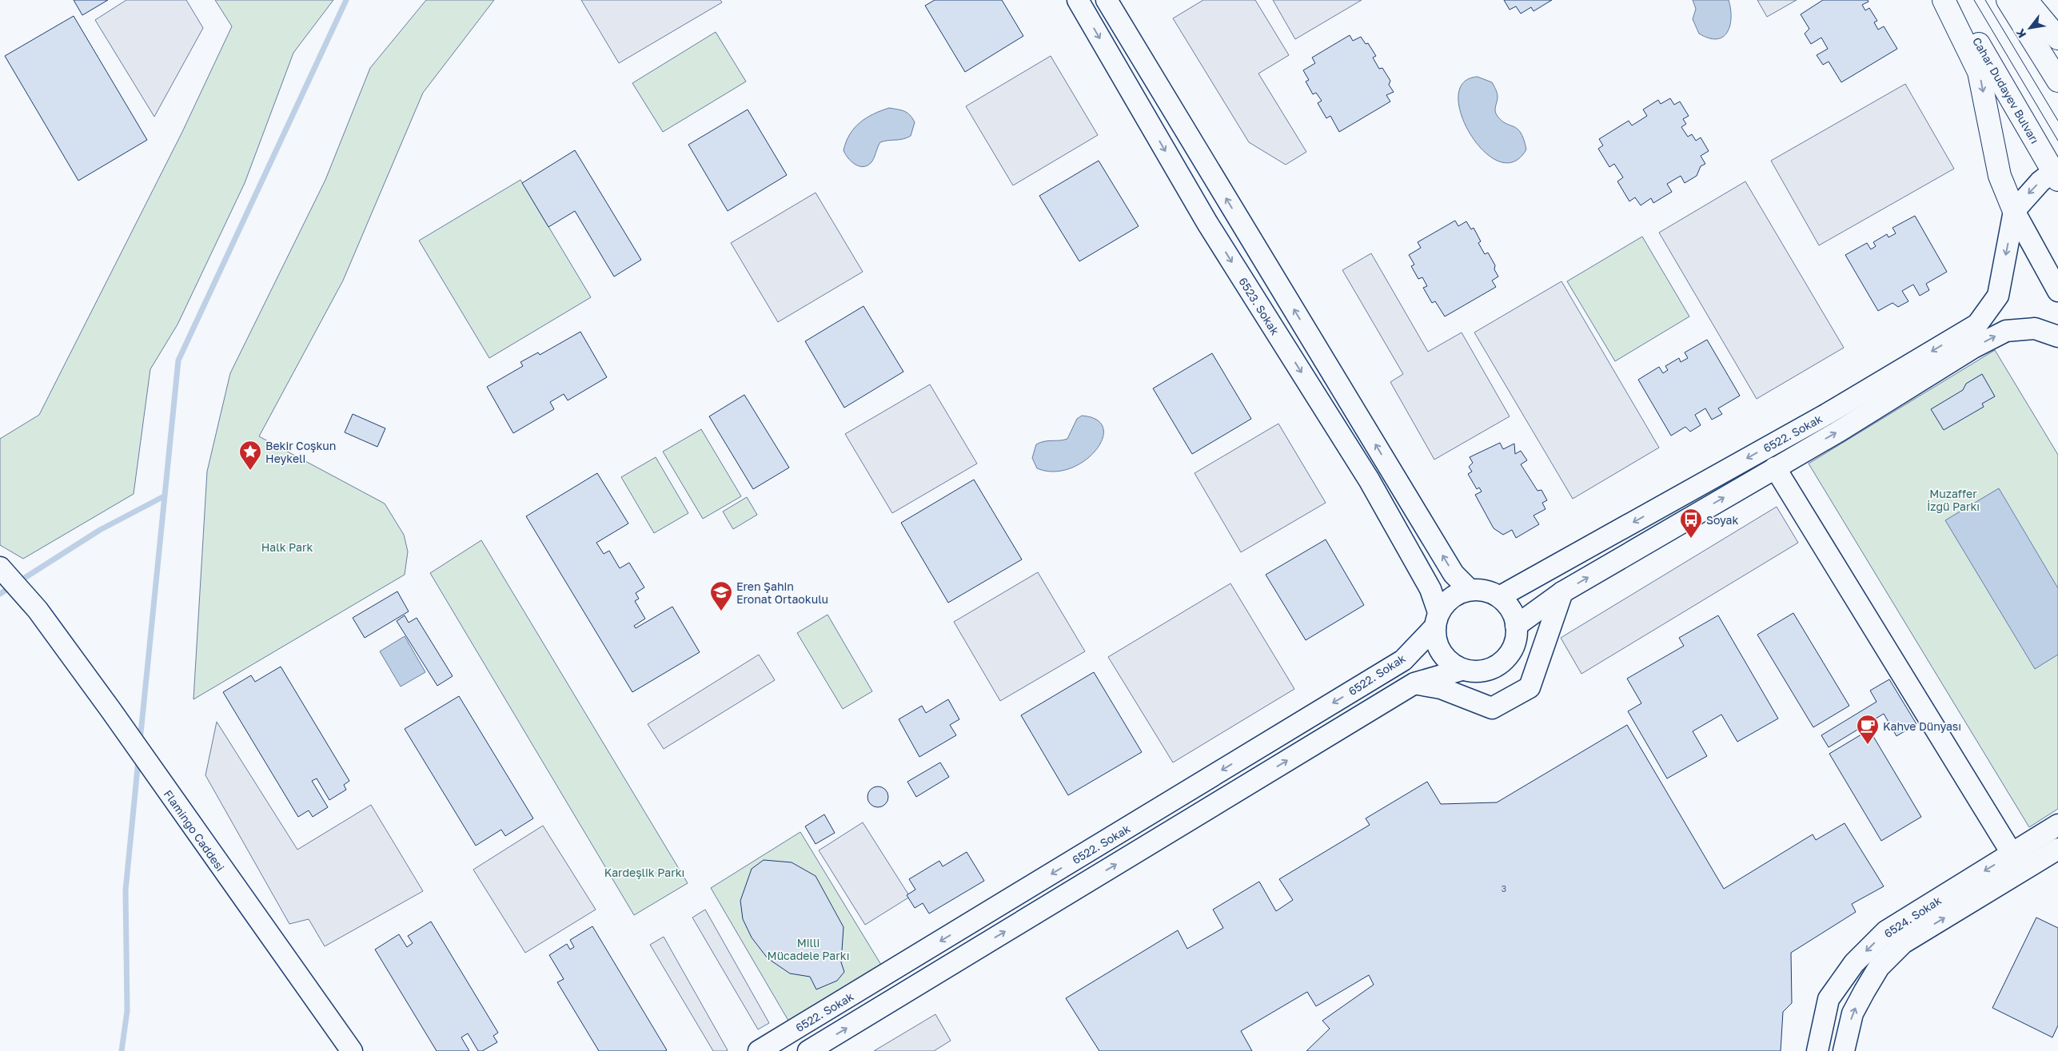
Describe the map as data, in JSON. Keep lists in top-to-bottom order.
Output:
{
  "streets": {
    "main road": ["Cahar Dudayev Bulvarı"],
    "street": [
      "6523. Sokak",
      "6522. Sokak",
      "Flamingo Caddesi",
      "6524. Sokak"
    ]
  },
  "crossings": [
    ["6523. Sokak", "6522. Sokak"]
  ],
  "parks": [
    "Muzaffer İzgü Parkı",
    "Halk Park",
    "Kardeşlik Parkı",
    "Milli Mücadele Parkı"
  ],
  "places": {
    "place": ["Bekir Coşkun Heykeli"],
    "bus stop": ["Soyak"],
    "school or university": ["Eren Şahin Eronat Ortaokulu"],
    "cafe": ["Kahve Dünyası"]
  },
  "house_numbers": ["3"],
  "north": "bottom left"
}
